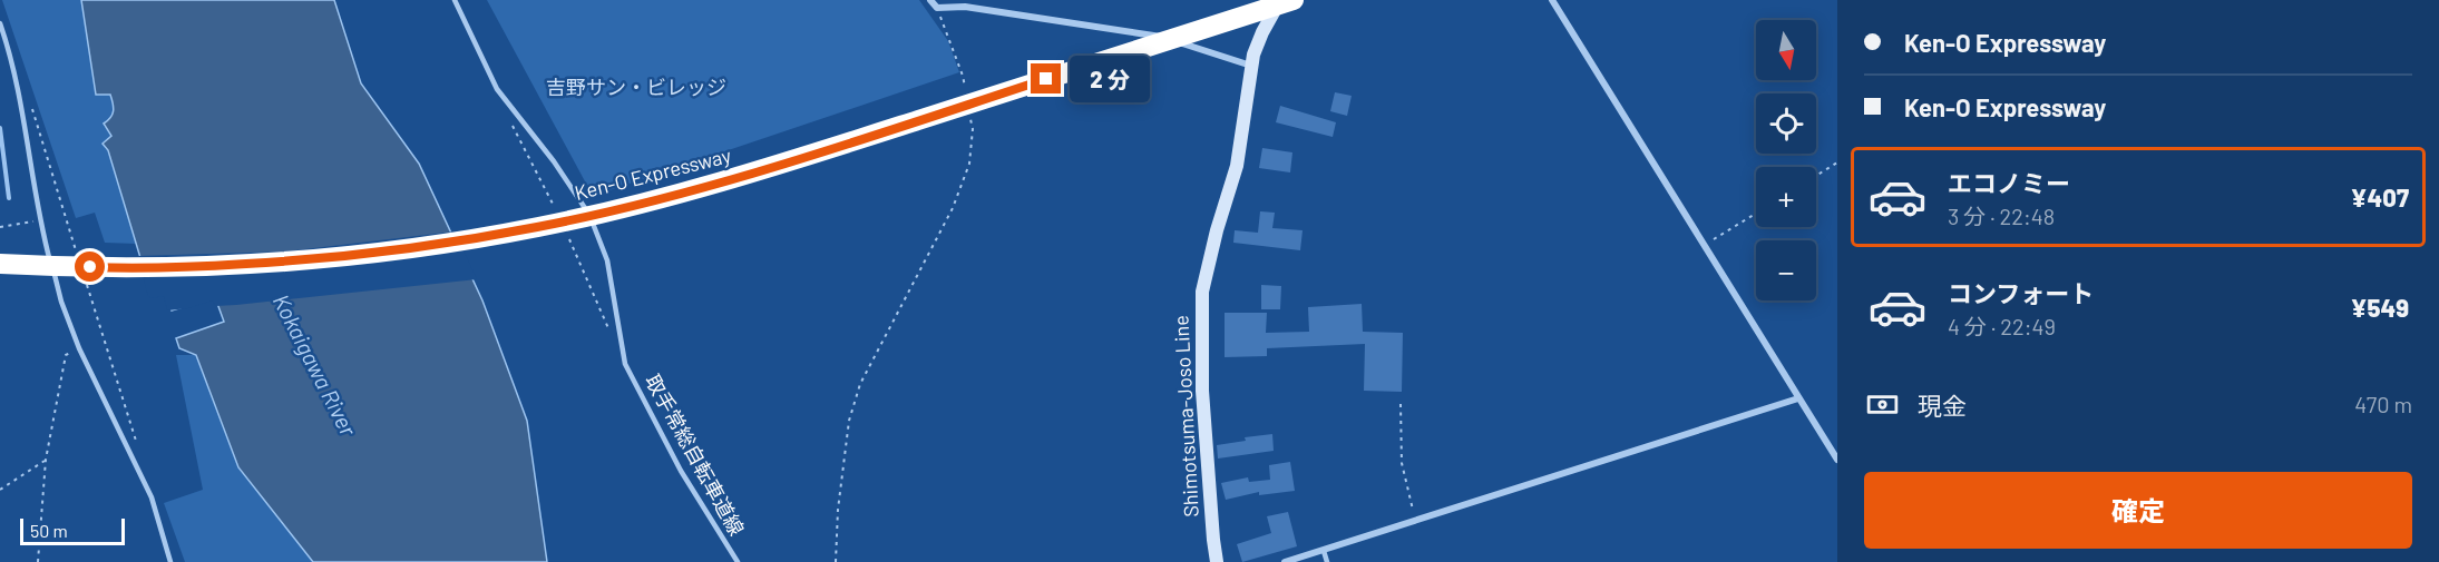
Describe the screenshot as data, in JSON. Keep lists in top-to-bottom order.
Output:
{
  "streets": {
    "highway": ["Ken-O Expressway"],
    "main road": ["Shimotsuma-Joso Line"],
    "lane": ["取手常総自転車道線"]
  },
  "water": ["Kokaigawa River"],
  "parks": ["吉野サン・ビレッジ"],
  "scale_bar": "50 m",
  "north": "bottom",
  "page": {
    "banner": ["Ken-O Expressway", "Ken-O Expressway"],
    "map_buttons": ["+", "−"],
    "bubble": "2 分",
    "list": [
      {
        "name": "エコノミー",
        "note": "3 分 · 22:48",
        "value": "¥407"
      },
      {
        "name": "コンフォート",
        "note": "4 分 · 22:49",
        "value": "¥549"
      }
    ],
    "pay": ["現金", "470 m"],
    "buttons": "確定",
    "scale": "50 m"
  }
}
